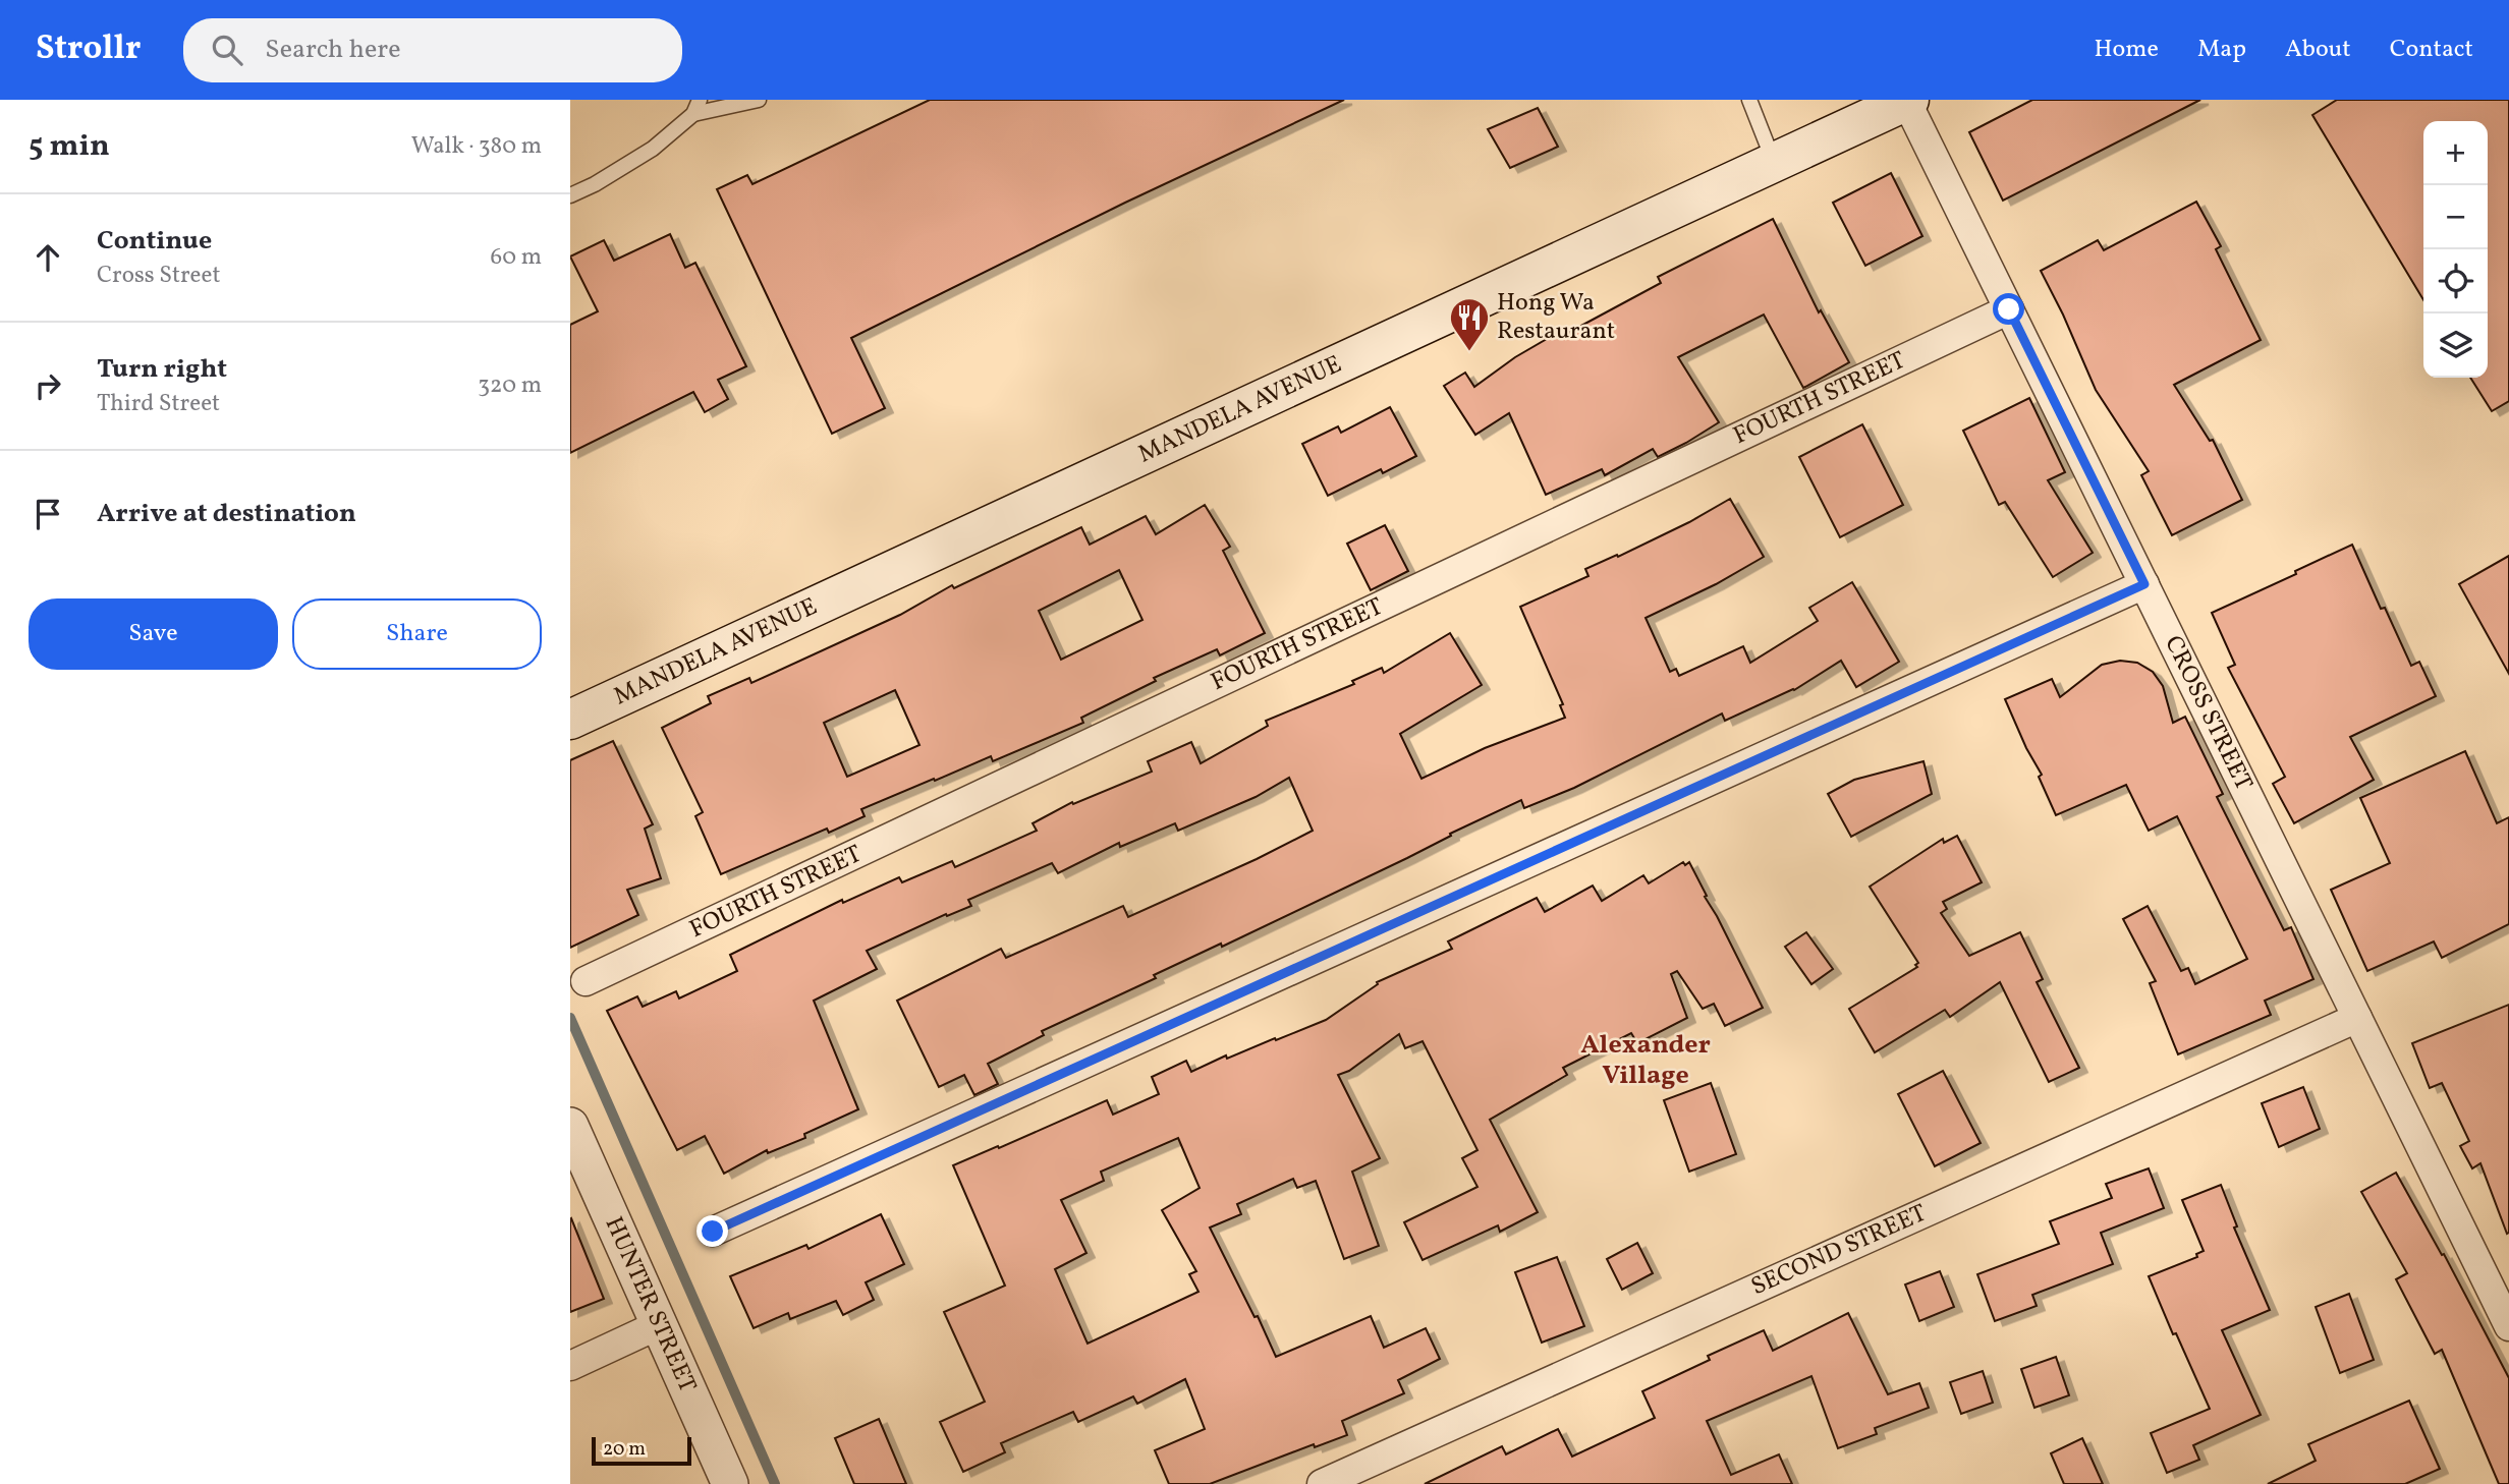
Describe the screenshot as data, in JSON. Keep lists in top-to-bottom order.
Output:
{
  "streets": {
    "main road": ["MANDELA AVENUE"],
    "street": [
      "FOURTH STREET",
      "CROSS STREET",
      "SECOND STREET",
      "HUNTER STREET"
    ]
  },
  "crossings": [
    ["FOURTH STREET", "CROSS STREET"],
    ["MANDELA AVENUE", "CROSS STREET"],
    ["CROSS STREET", "SECOND STREET"]
  ],
  "districts": ["Alexander Village"],
  "places": {
    "restaurant": ["Hong Wa Restaurant"]
  },
  "scale_bar": "20 m",
  "page": {
    "header": "Strollr",
    "search": "Search here",
    "nav": [
      "Home",
      "Map",
      "About",
      "Contact"
    ],
    "heading": ["5 min", "Walk · 380 m"],
    "map_buttons": ["+", "−"],
    "list": [
      ["Continue", "Cross Street", "60 m"],
      ["Turn right", "Third Street", "320 m"],
      "Arrive at destination"
    ],
    "buttons": ["Save", "Share"],
    "scale": "20 m"
  }
}
